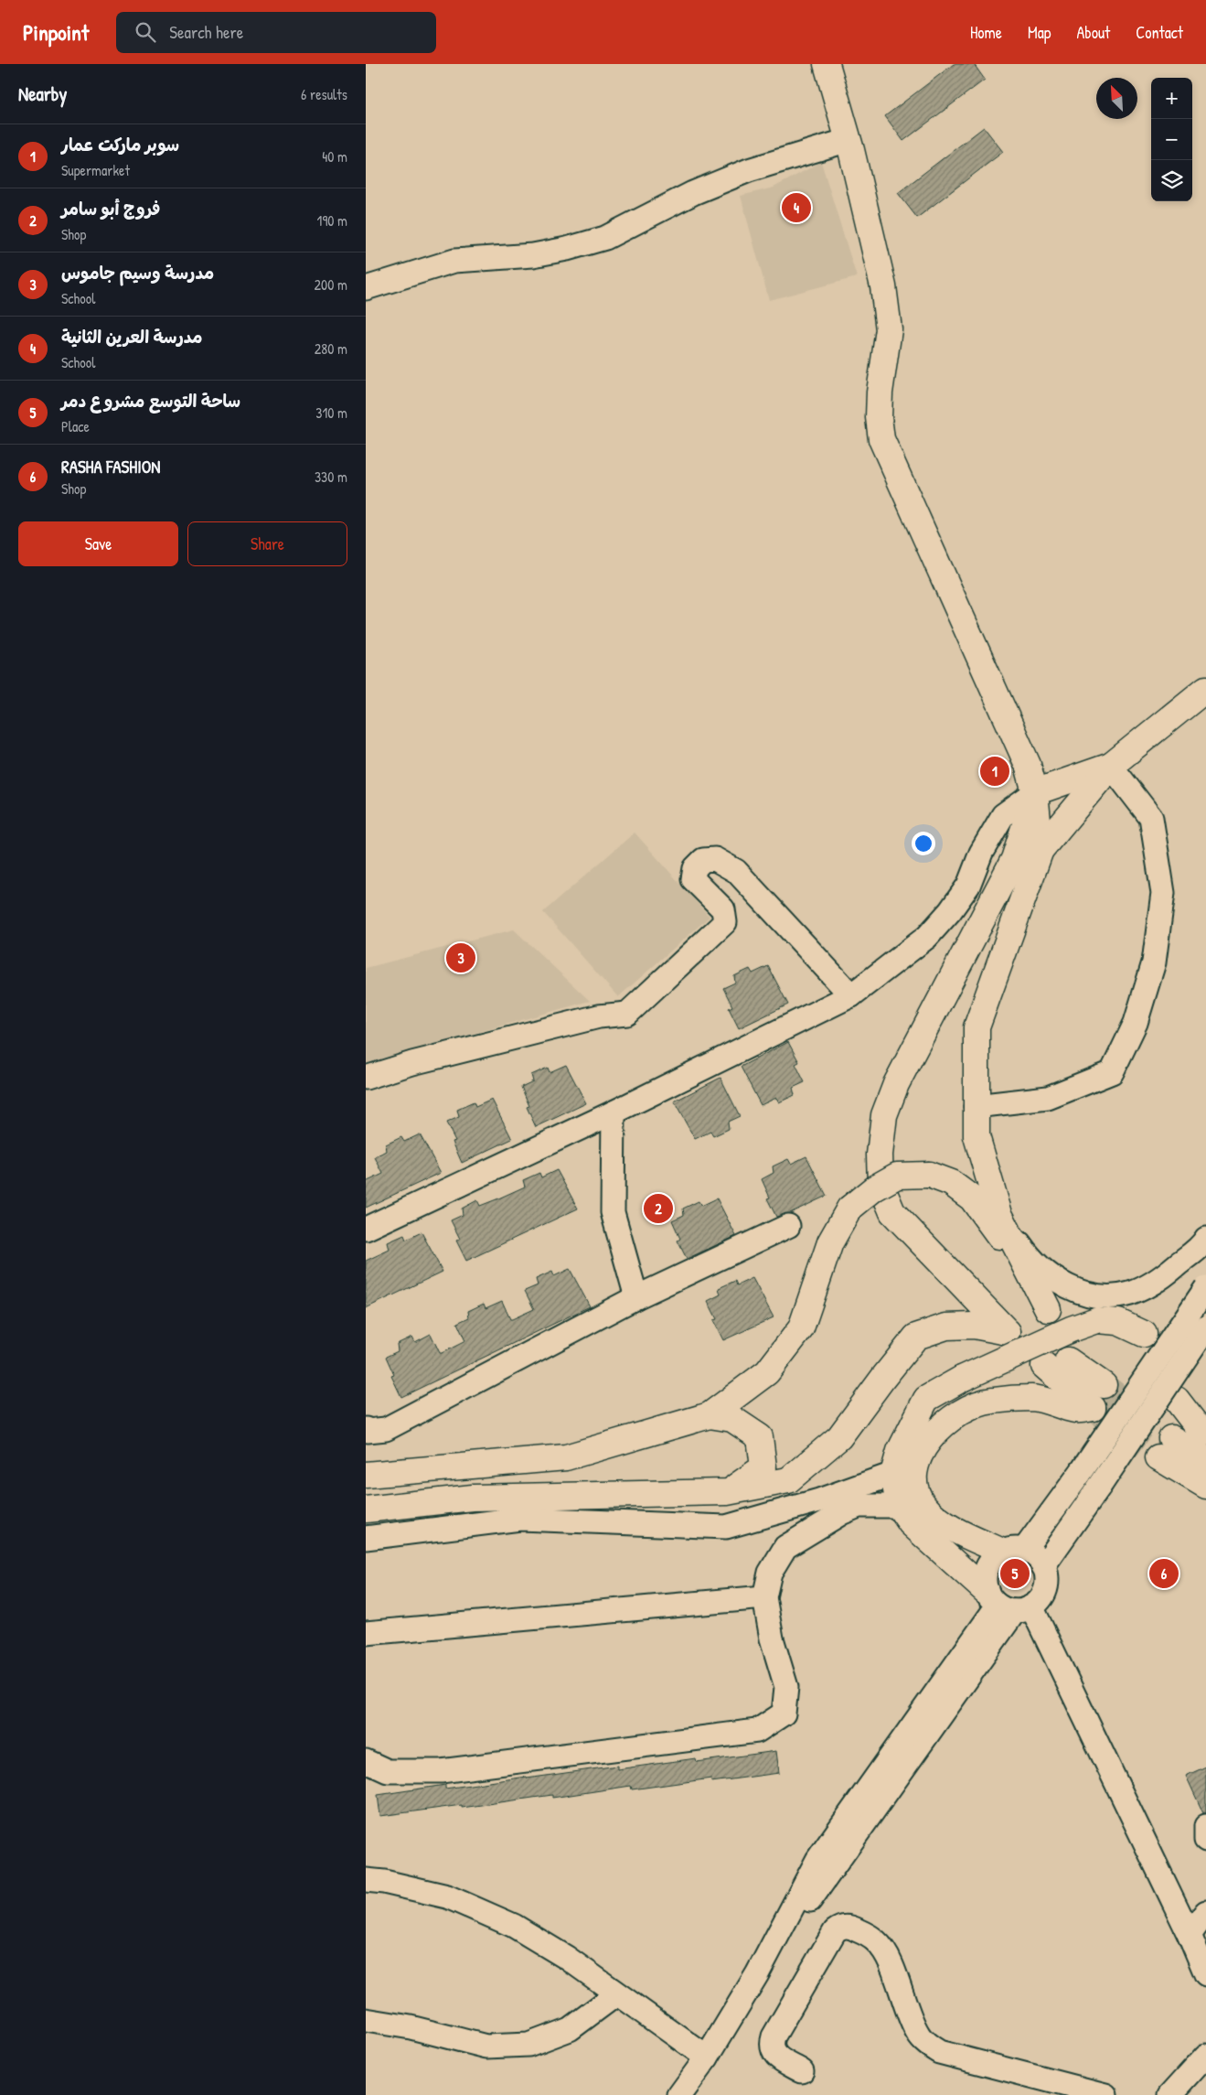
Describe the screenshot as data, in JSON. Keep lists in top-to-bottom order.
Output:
{
  "north": "top left",
  "page": {
    "header": "Pinpoint",
    "search": "Search here",
    "nav": [
      "Home",
      "Map",
      "About",
      "Contact"
    ],
    "heading": ["Nearby", "6 results"],
    "map_buttons": ["+", "−"],
    "list": [
      {
        "mark": "1",
        "name": "سوبر ماركت عمار",
        "note": "Supermarket",
        "value": "40 m"
      },
      {
        "mark": "2",
        "name": "فروج أبو سامر",
        "note": "Shop",
        "value": "190 m"
      },
      {
        "mark": "3",
        "name": "مدرسة وسيم جاموس",
        "note": "School",
        "value": "200 m"
      },
      {
        "mark": "4",
        "name": "مدرسة العرين الثانية",
        "note": "School",
        "value": "280 m"
      },
      {
        "mark": "5",
        "name": "ساحة التوسع مشروع دمر",
        "note": "Place",
        "value": "310 m"
      },
      {
        "mark": "6",
        "name": "RASHA FASHION",
        "note": "Shop",
        "value": "330 m"
      }
    ],
    "pins": [
      "4",
      "1",
      "3",
      "2",
      "5",
      "6"
    ],
    "buttons": ["Save", "Share"]
  }
}
